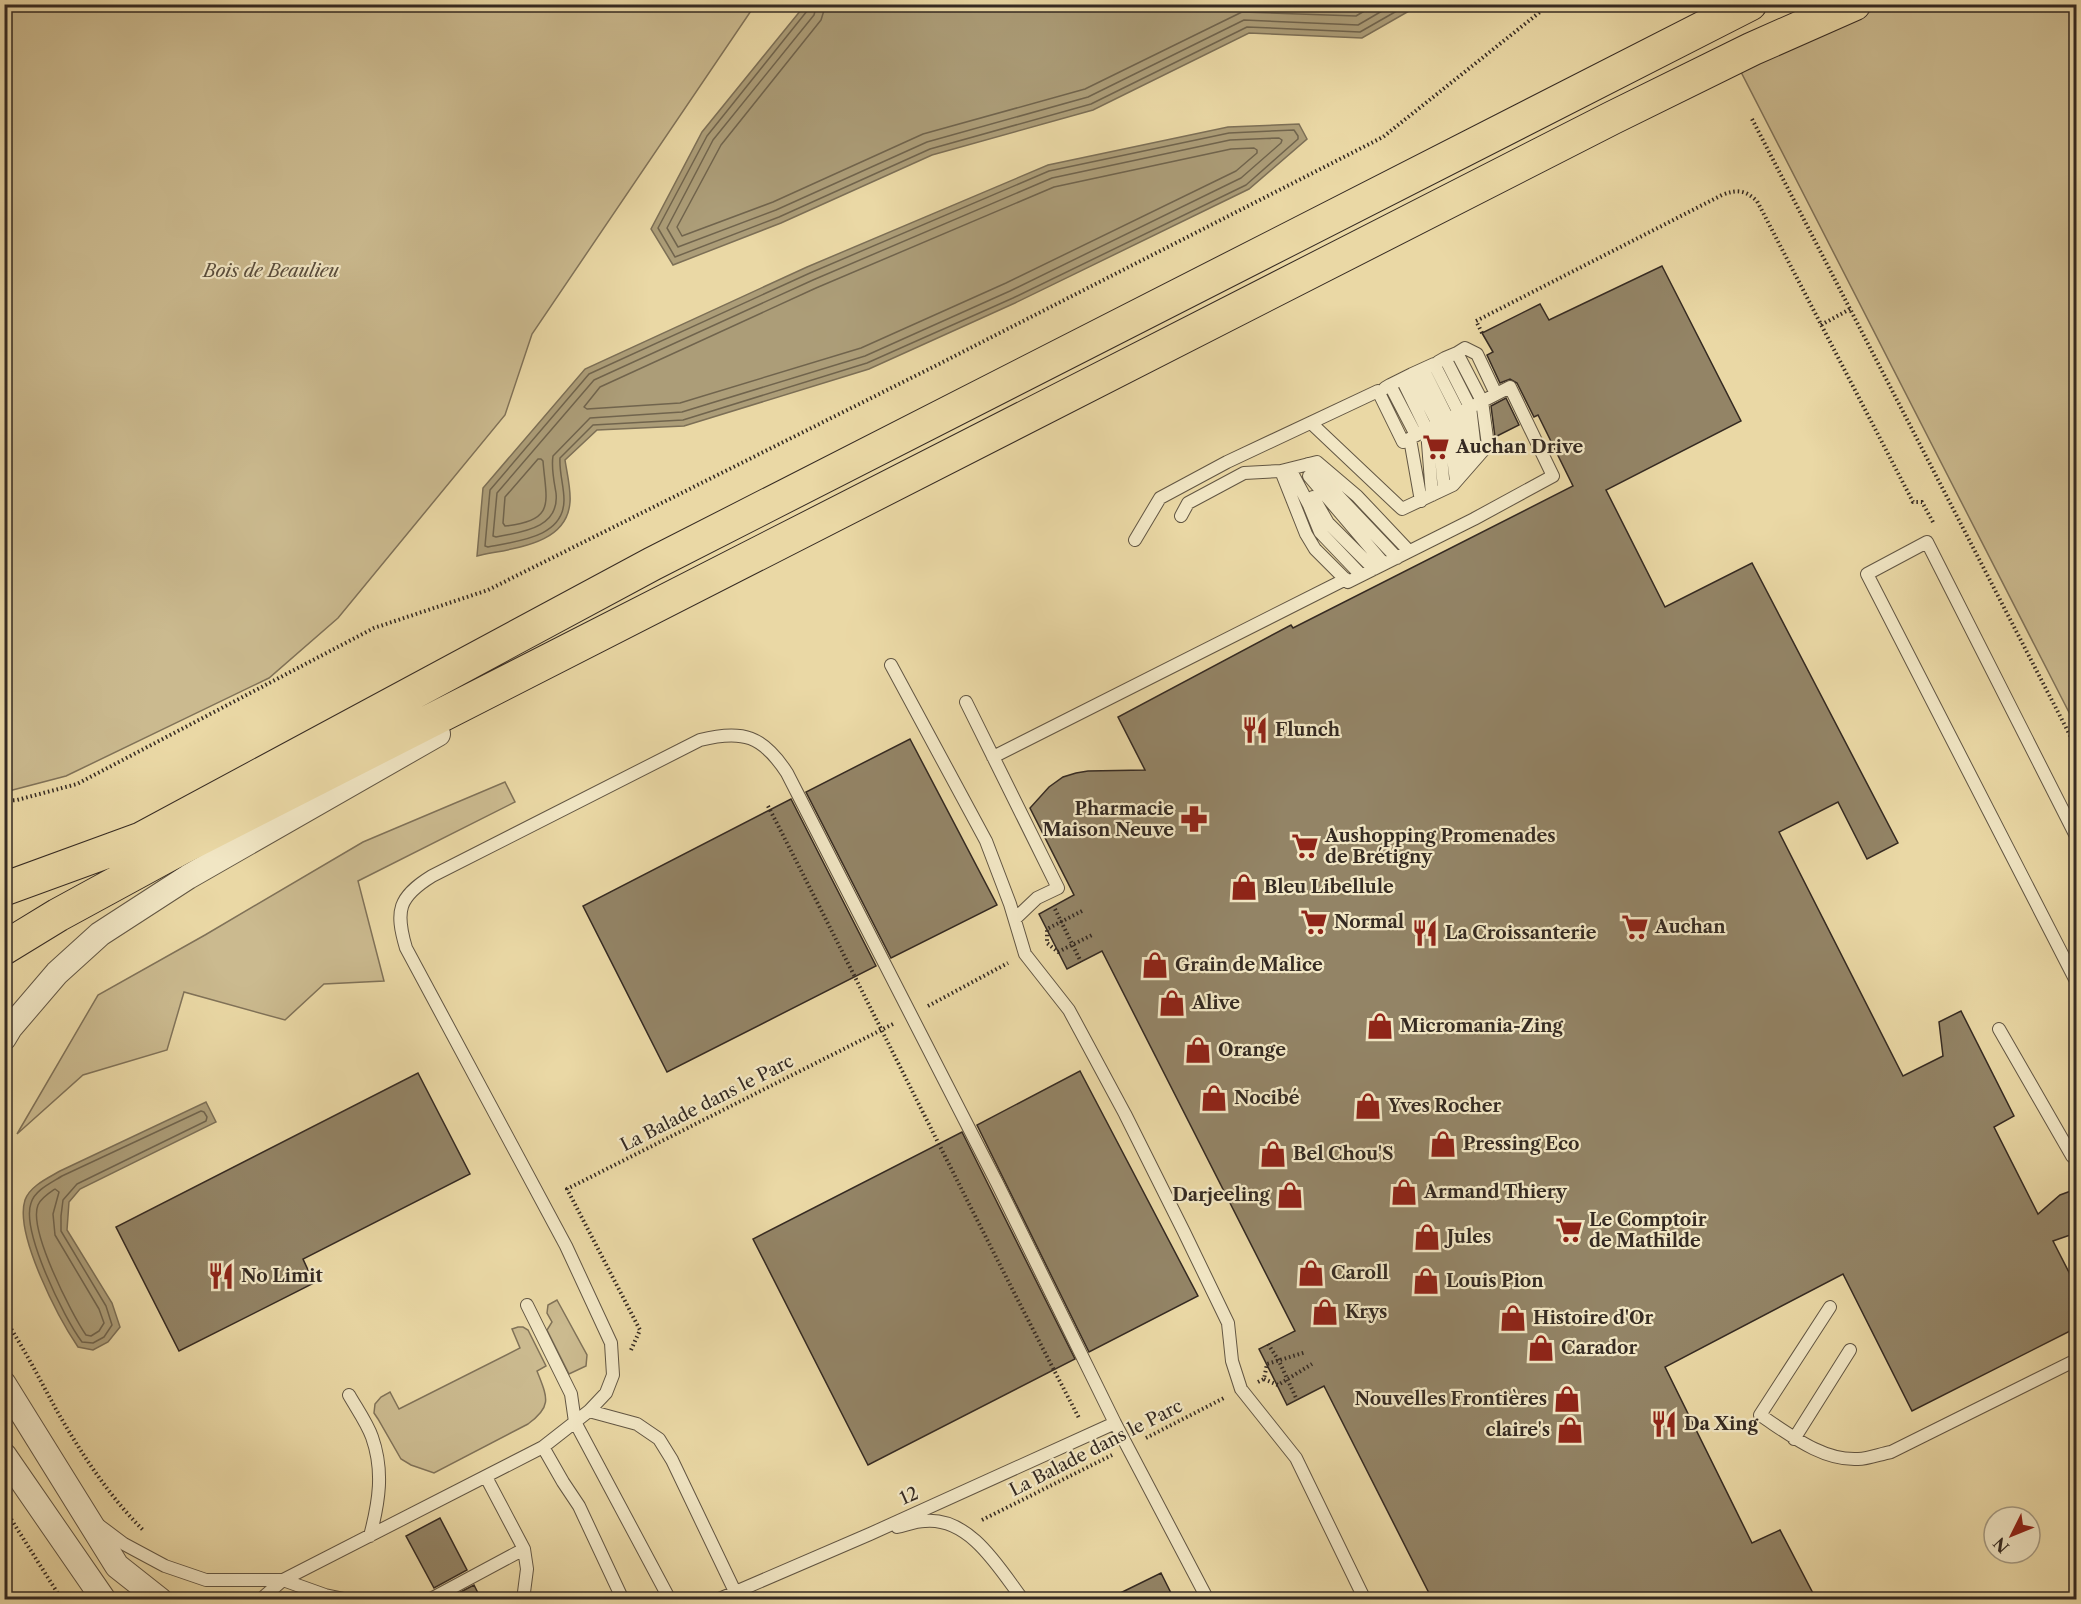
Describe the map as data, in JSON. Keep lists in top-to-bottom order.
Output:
{
  "streets": {
    "lane": ["12"],
    "path": ["La Balade dans le Parc"]
  },
  "parks": ["Bois de Beaulieu"],
  "places": {
    "supermarket": [
      "Auchan Drive",
      "Aushopping Promenades de Brétigny",
      "Normal",
      "Auchan",
      "Le Comptoir de Mathilde"
    ],
    "restaurant": [
      "Flunch",
      "La Croissanterie",
      "No Limit",
      "Da Xing"
    ],
    "pharmacy": ["Pharmacie Maison Neuve"],
    "shop": [
      "Bleu Libellule",
      "Grain de Malice",
      "Alive",
      "Micromania-Zing",
      "Orange",
      "Nocibé",
      "Yves Rocher",
      "Pressing Eco",
      "Bel Chou'S",
      "Armand Thiery",
      "Darjeeling",
      "Jules",
      "Caroll",
      "Louis Pion",
      "Krys",
      "Histoire d'Or",
      "Carador",
      "Nouvelles Frontières",
      "claire's"
    ]
  },
  "north": "bottom left"
}
